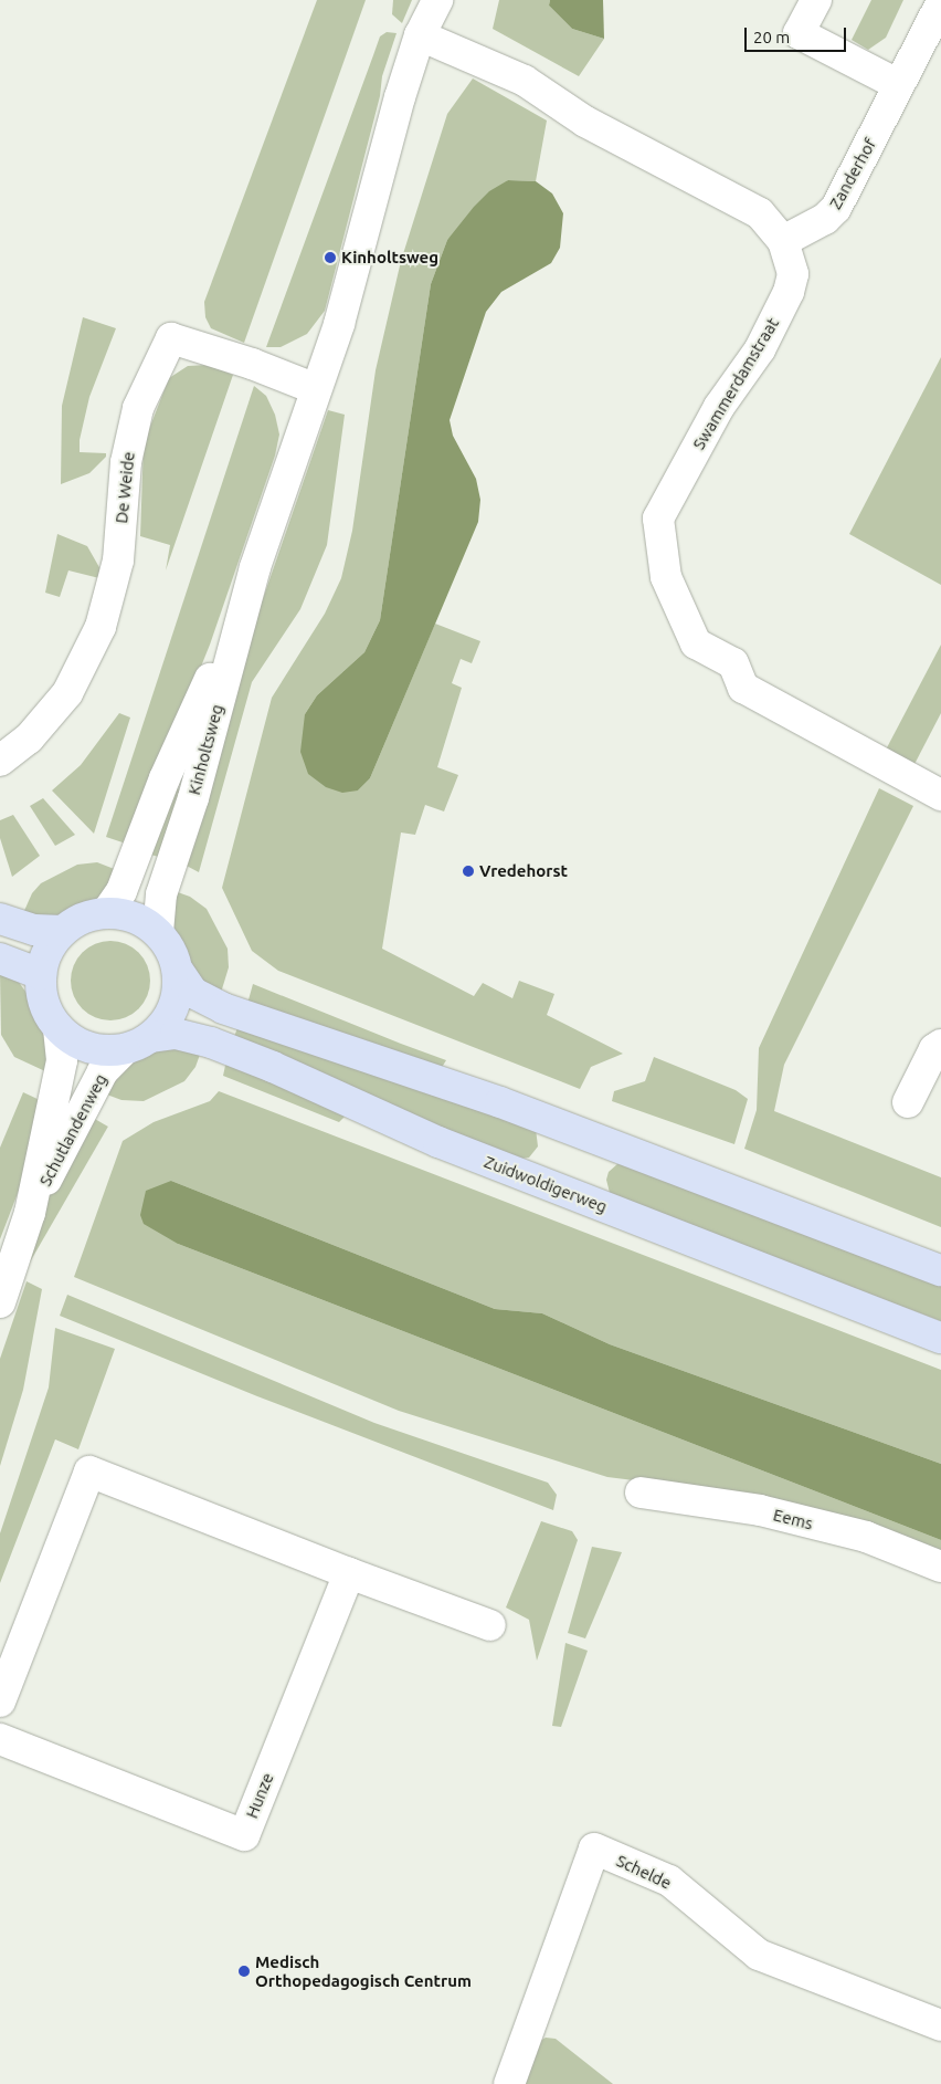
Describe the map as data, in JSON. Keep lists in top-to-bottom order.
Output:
{
  "streets": {
    "main road": ["Zuidwoldigerweg"],
    "street": [
      "Zanderhof",
      "Swammerdamstraat",
      "De Weide",
      "Kinholtsweg",
      "Schutlandenweg",
      "Eems",
      "Hunze",
      "Schelde"
    ]
  },
  "crossings": [
    ["Zanderhof", "Swammerdamstraat"],
    ["Swammerdamstraat", "Kinholtsweg"],
    ["De Weide", "Kinholtsweg"],
    ["Kinholtsweg", "Schutlandenweg"],
    ["Kinholtsweg", "Zuidwoldigerweg"],
    ["Schutlandenweg", "Zuidwoldigerweg"]
  ],
  "places": ["Kinholtsweg", "Vredehorst", "Medisch Orthopedagogisch Centrum"],
  "scale_bar": "20 m"
}
